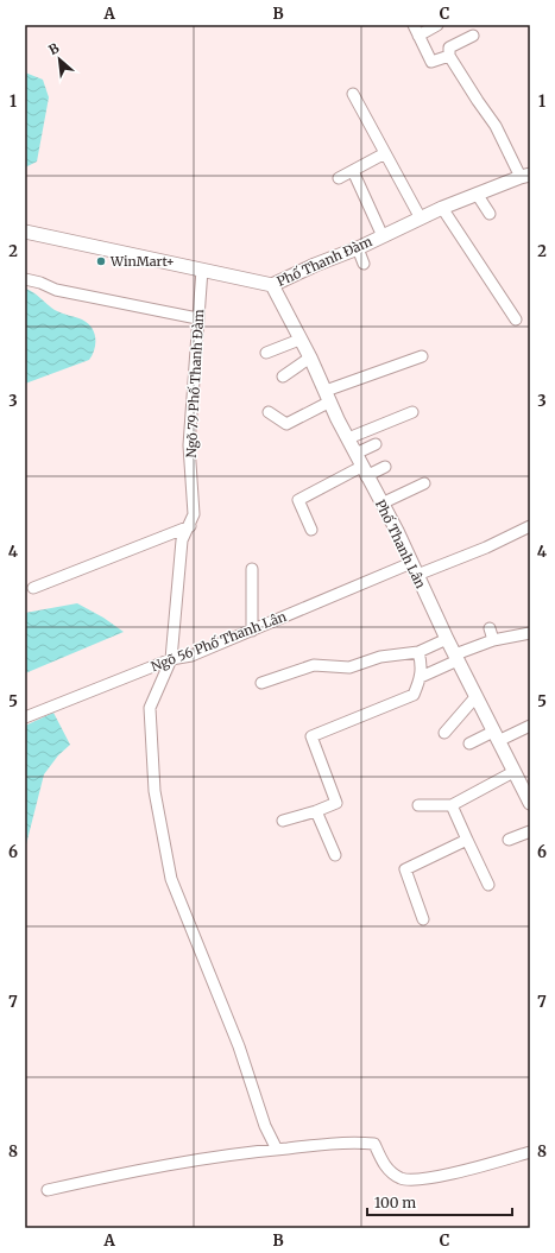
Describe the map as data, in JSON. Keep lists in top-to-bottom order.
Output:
{
  "streets": {
    "street": [
      "Phố Thanh Đàm",
      "Ngõ 79 Phố Thanh Đàm",
      "Phố Thanh Lân",
      "Ngõ 56 Phố Thanh Lân"
    ]
  },
  "crossings": [
    ["Phố Thanh Đàm", "Ngõ 79 Phố Thanh Đàm"],
    ["Phố Thanh Đàm", "Phố Thanh Lân"],
    ["Ngõ 79 Phố Thanh Đàm", "Ngõ 56 Phố Thanh Lân"],
    ["Phố Thanh Lân", "Ngõ 56 Phố Thanh Lân"]
  ],
  "places": ["WinMart+"],
  "scale_bar": "100 m",
  "north": "top left",
  "grid": {
    "columns": ["A", "B", "C"],
    "rows": [
      "1",
      "2",
      "3",
      "4",
      "5",
      "6",
      "7",
      "8"
    ]
  }
}
